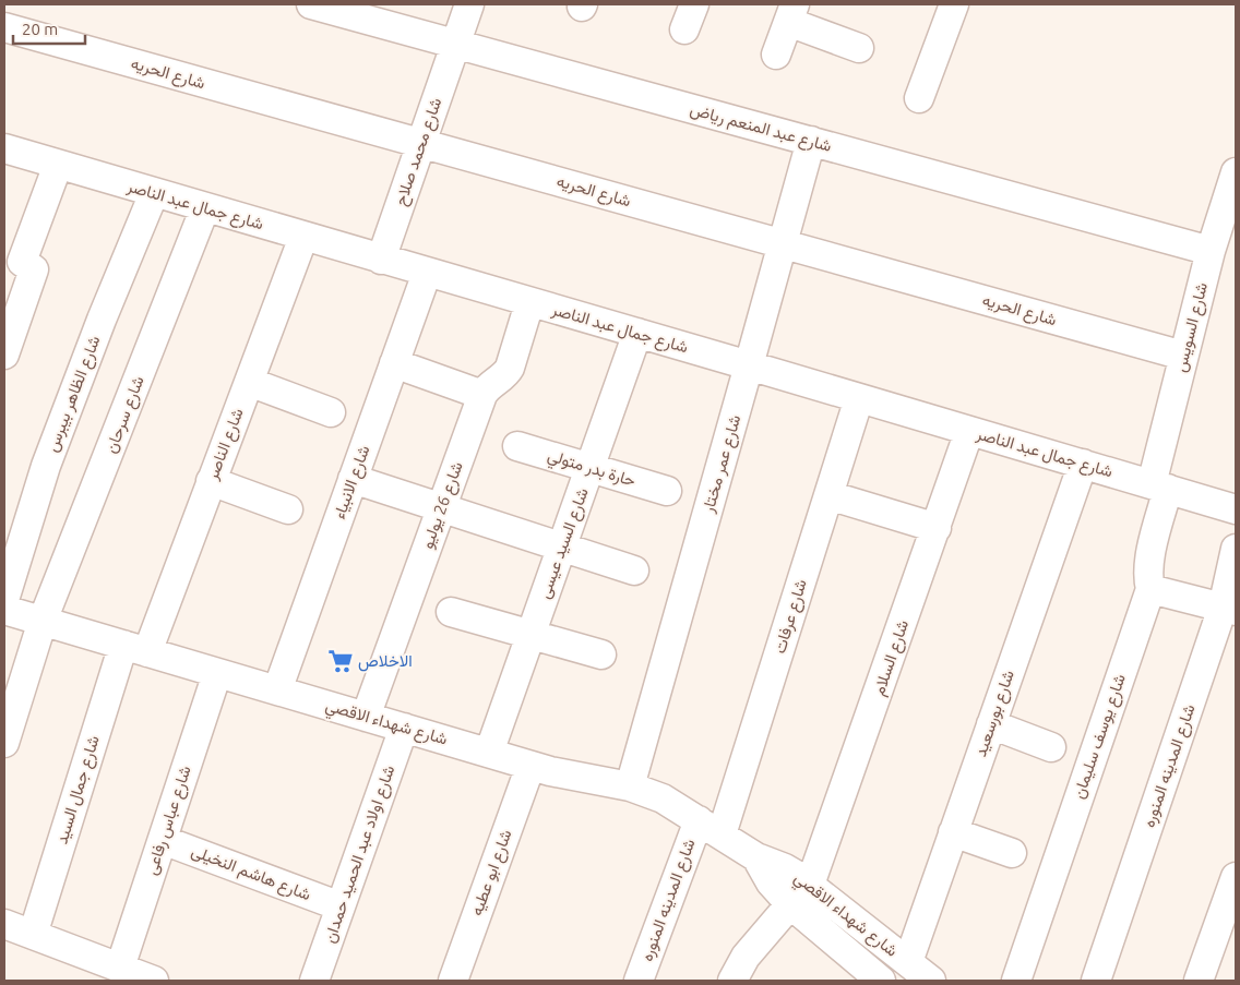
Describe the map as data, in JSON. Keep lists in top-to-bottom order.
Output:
{
  "streets": {
    "street": [
      "شارع الحريه",
      "شارع عبد المنعم رياض",
      "شارع محمد صلاح",
      "شارع جمال عبد الناصر",
      "شارع السويس",
      "شارع الظاهر بيبرس",
      "شارع سرحان",
      "شارع الناصر",
      "شارع عمر مختار",
      "حارة بدر متولي",
      "شارع الانبياء",
      "شارع 26 يوليو",
      "شارع السيد عيسى",
      "شارع عرفات",
      "شارع السلام",
      "شارع بورسعيد",
      "شارع شهداء الاقصي",
      "شارع يوسف سليمان",
      "شارع المدينه المنوره",
      "شارع جمال السيد",
      "شارع عباس رفاعى",
      "شارع اولاد عبد الحميد حمدان",
      "شارع هاشم النخيلى",
      "شارع ابو عطيه"
    ]
  },
  "crossings": [
    ["شارع الحريه", "شارع محمد صلاح"],
    ["شارع الحريه", "شارع السويس"],
    ["شارع الحريه", "شارع عمر مختار"],
    ["شارع عبد المنعم رياض", "شارع محمد صلاح"],
    ["شارع عبد المنعم رياض", "شارع السويس"],
    ["شارع عبد المنعم رياض", "شارع عمر مختار"],
    ["شارع محمد صلاح", "شارع جمال عبد الناصر"],
    ["شارع جمال عبد الناصر", "شارع السويس"],
    ["شارع جمال عبد الناصر", "شارع الظاهر بيبرس"],
    ["شارع جمال عبد الناصر", "شارع سرحان"],
    ["شارع جمال عبد الناصر", "شارع الناصر"],
    ["شارع جمال عبد الناصر", "شارع عمر مختار"],
    ["شارع جمال عبد الناصر", "شارع الانبياء"],
    ["شارع جمال عبد الناصر", "شارع 26 يوليو"],
    ["شارع جمال عبد الناصر", "شارع السيد عيسى"],
    ["شارع جمال عبد الناصر", "شارع عرفات"],
    ["شارع جمال عبد الناصر", "شارع السلام"],
    ["شارع جمال عبد الناصر", "شارع بورسعيد"],
    ["شارع جمال عبد الناصر", "شارع يوسف سليمان"],
    ["شارع السويس", "شارع يوسف سليمان"],
    ["شارع سرحان", "شارع شهداء الاقصي"],
    ["شارع الناصر", "شارع شهداء الاقصي"],
    ["شارع الناصر", "شارع جمال السيد"],
    ["شارع عمر مختار", "شارع شهداء الاقصي"],
    ["حارة بدر متولي", "شارع السيد عيسى"],
    ["شارع الانبياء", "شارع شهداء الاقصي"],
    ["شارع 26 يوليو", "شارع شهداء الاقصي"],
    ["شارع السيد عيسى", "شارع شهداء الاقصي"],
    ["شارع عرفات", "شارع شهداء الاقصي"],
    ["شارع السلام", "شارع شهداء الاقصي"],
    ["شارع بورسعيد", "شارع شهداء الاقصي"],
    ["شارع شهداء الاقصي", "شارع المدينه المنوره"],
    ["شارع شهداء الاقصي", "شارع جمال السيد"],
    ["شارع شهداء الاقصي", "شارع عباس رفاعى"],
    ["شارع شهداء الاقصي", "شارع اولاد عبد الحميد حمدان"],
    ["شارع شهداء الاقصي", "شارع ابو عطيه"],
    ["شارع عباس رفاعى", "شارع هاشم النخيلى"],
    ["شارع اولاد عبد الحميد حمدان", "شارع هاشم النخيلى"]
  ],
  "places": {
    "supermarket": ["الاخلاص"]
  },
  "scale_bar": "20 m"
}
